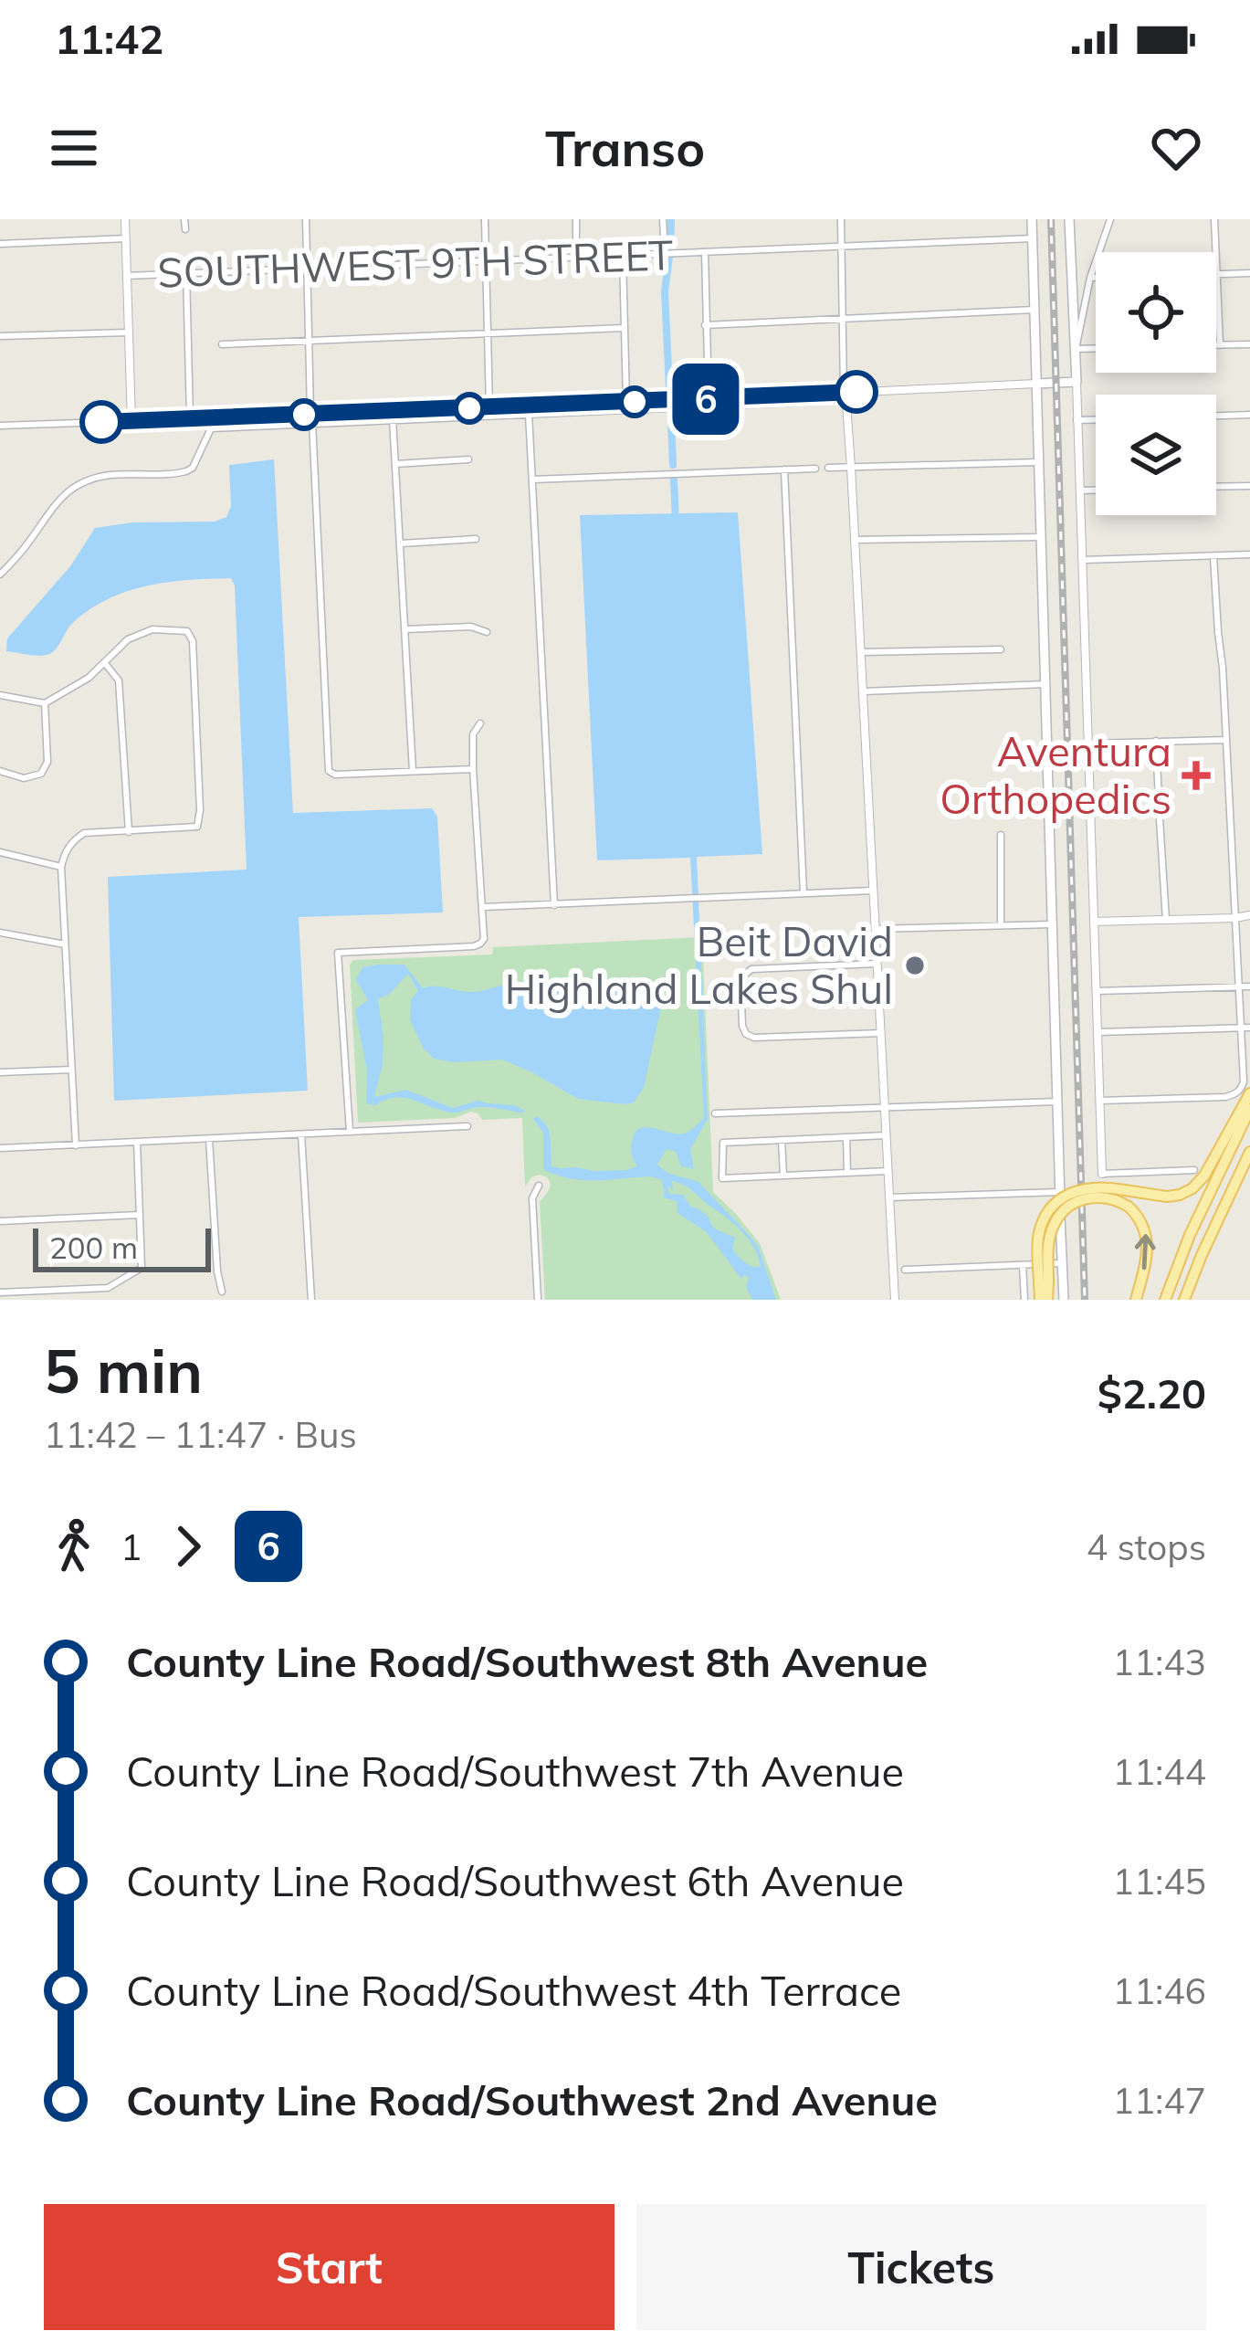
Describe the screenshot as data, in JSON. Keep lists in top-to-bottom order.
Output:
{
  "streets": {
    "street": ["SOUTHWEST 9TH STREET"]
  },
  "places": {
    "health": ["Aventura Orthopedics"],
    "other": ["Beit David Highland Lakes Shul"]
  },
  "lines": ["bus line 6"],
  "scale_bar": "200 m",
  "page": {
    "status": "11:42",
    "header": "Transo",
    "on_map": "6",
    "scale": "200 m",
    "heading": ["5 min", "11:42 – 11:47 · Bus", "$2.20"],
    "legs": ["1", "6", "4 stops"],
    "list": [
      {
        "name": "County Line Road/Southwest 8th Avenue",
        "value": "11:43"
      },
      {
        "name": "County Line Road/Southwest 7th Avenue",
        "value": "11:44"
      },
      {
        "name": "County Line Road/Southwest 6th Avenue",
        "value": "11:45"
      },
      {
        "name": "County Line Road/Southwest 4th Terrace",
        "value": "11:46"
      },
      {
        "name": "County Line Road/Southwest 2nd Avenue",
        "value": "11:47"
      }
    ],
    "buttons": ["Start", "Tickets"]
  }
}
